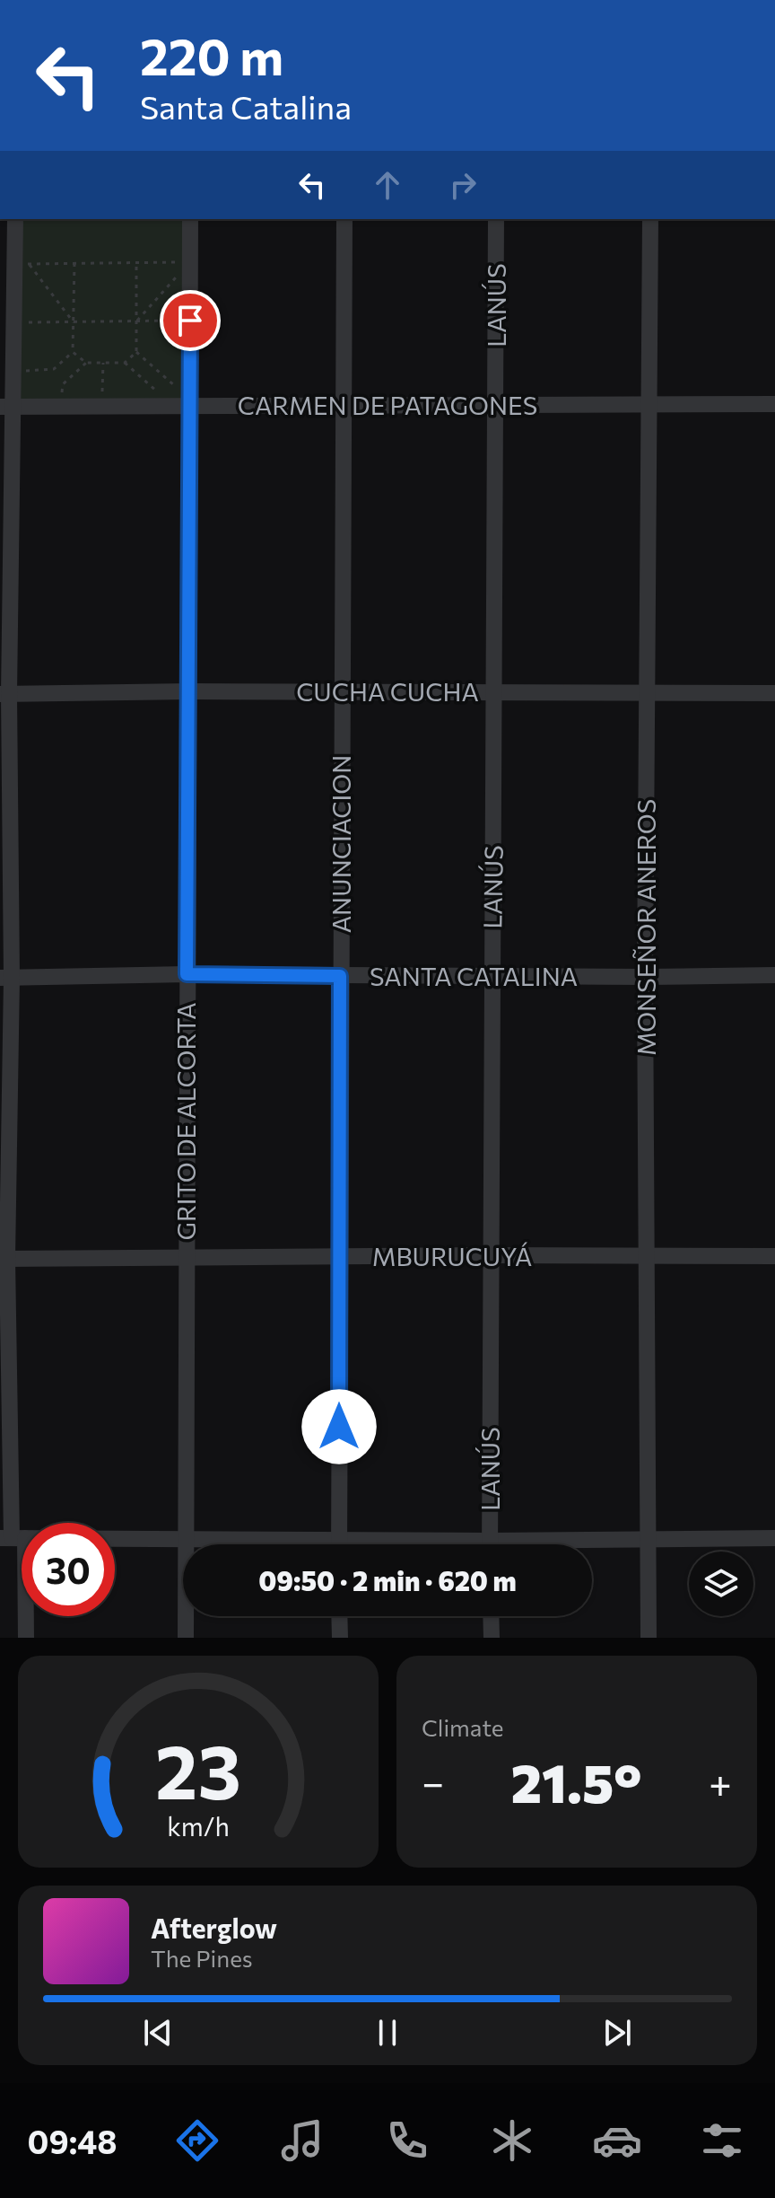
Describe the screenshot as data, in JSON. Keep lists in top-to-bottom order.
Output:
{
  "streets": {
    "street": [
      "LANÚS",
      "CARMEN DE PATAGONES",
      "CUCHA CUCHA",
      "ANUNCIACION",
      "MONSEÑOR ANEROS",
      "SANTA CATALINA",
      "GRITO DE ALCORTA",
      "MBURUCUYÁ"
    ]
  },
  "crossings": [
    ["LANÚS", "CARMEN DE PATAGONES"],
    ["LANÚS", "CUCHA CUCHA"],
    ["LANÚS", "SANTA CATALINA"],
    ["LANÚS", "MBURUCUYÁ"],
    ["CARMEN DE PATAGONES", "ANUNCIACION"],
    ["CARMEN DE PATAGONES", "MONSEÑOR ANEROS"],
    ["CARMEN DE PATAGONES", "GRITO DE ALCORTA"],
    ["CUCHA CUCHA", "ANUNCIACION"],
    ["CUCHA CUCHA", "MONSEÑOR ANEROS"],
    ["CUCHA CUCHA", "GRITO DE ALCORTA"],
    ["ANUNCIACION", "SANTA CATALINA"],
    ["ANUNCIACION", "MBURUCUYÁ"],
    ["MONSEÑOR ANEROS", "SANTA CATALINA"],
    ["MONSEÑOR ANEROS", "MBURUCUYÁ"],
    ["SANTA CATALINA", "GRITO DE ALCORTA"],
    ["GRITO DE ALCORTA", "MBURUCUYÁ"]
  ],
  "page": {
    "turn": ["220 m", "Santa Catalina"],
    "limit": "30",
    "trip": "09:50 · 2 min · 620 m",
    "tile": "Climate",
    "heat": ["−", "21.5°", "+"],
    "song": ["Afterglow", "The Pines"],
    "tabs": "09:48",
    "gauge": ["23", "km/h"]
  }
}
